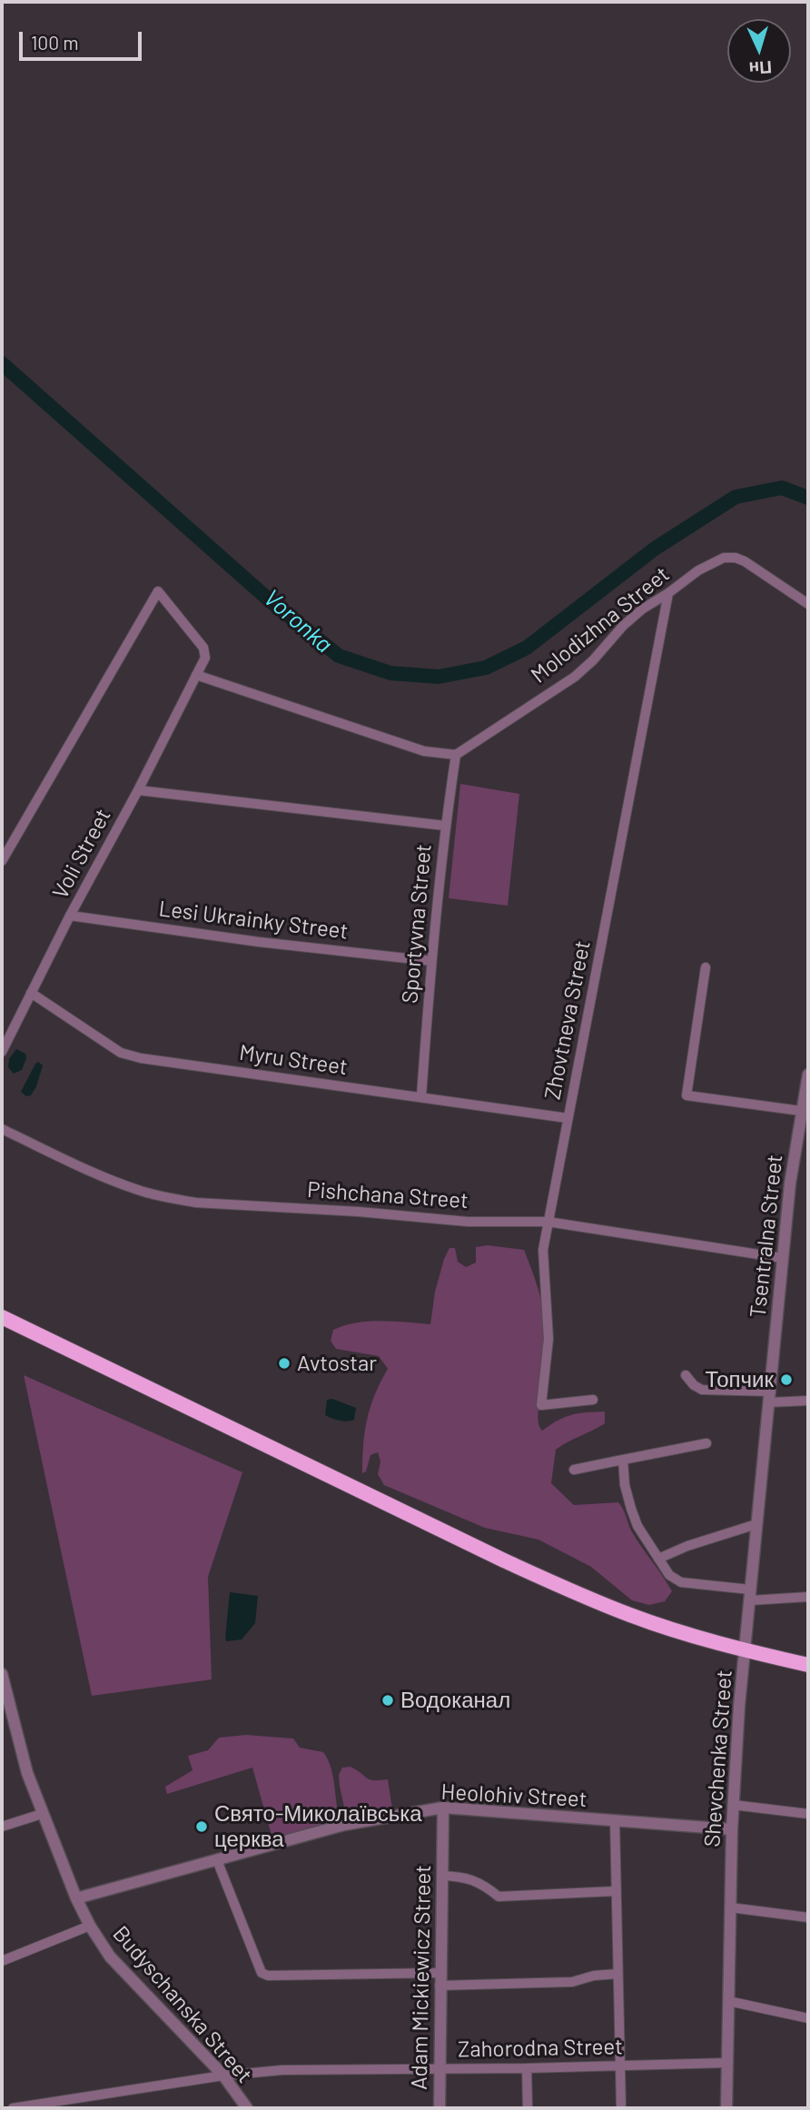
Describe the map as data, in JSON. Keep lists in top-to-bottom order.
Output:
{
  "streets": {
    "street": [
      "Molodizhna Street",
      "Voli Street",
      "Lesi Ukrainky Street",
      "Sportyvna Street",
      "Zhovtneva Street",
      "Myru Street",
      "Pishchana Street",
      "Tsentralna Street",
      "Shevchenka Street",
      "Heolohiv Street",
      "Adam Mickiewicz Street",
      "Budyschanska Street",
      "Zahorodna Street"
    ]
  },
  "crossings": [
    ["Molodizhna Street", "Sportyvna Street"],
    ["Molodizhna Street", "Zhovtneva Street"],
    ["Voli Street", "Lesi Ukrainky Street"],
    ["Voli Street", "Myru Street"],
    ["Lesi Ukrainky Street", "Sportyvna Street"],
    ["Sportyvna Street", "Myru Street"],
    ["Zhovtneva Street", "Myru Street"],
    ["Zhovtneva Street", "Pishchana Street"],
    ["Pishchana Street", "Tsentralna Street"],
    ["Tsentralna Street", "Shevchenka Street"],
    ["Shevchenka Street", "Heolohiv Street"],
    ["Shevchenka Street", "Zahorodna Street"],
    ["Heolohiv Street", "Adam Mickiewicz Street"],
    ["Heolohiv Street", "Budyschanska Street"],
    ["Adam Mickiewicz Street", "Zahorodna Street"],
    ["Budyschanska Street", "Zahorodna Street"]
  ],
  "water": ["Voronka"],
  "places": [
    "Avtostar",
    "Топчик",
    "Водоканал",
    "Свято-Миколаївська церква"
  ],
  "scale_bar": "100 m",
  "north": "bottom"
}
